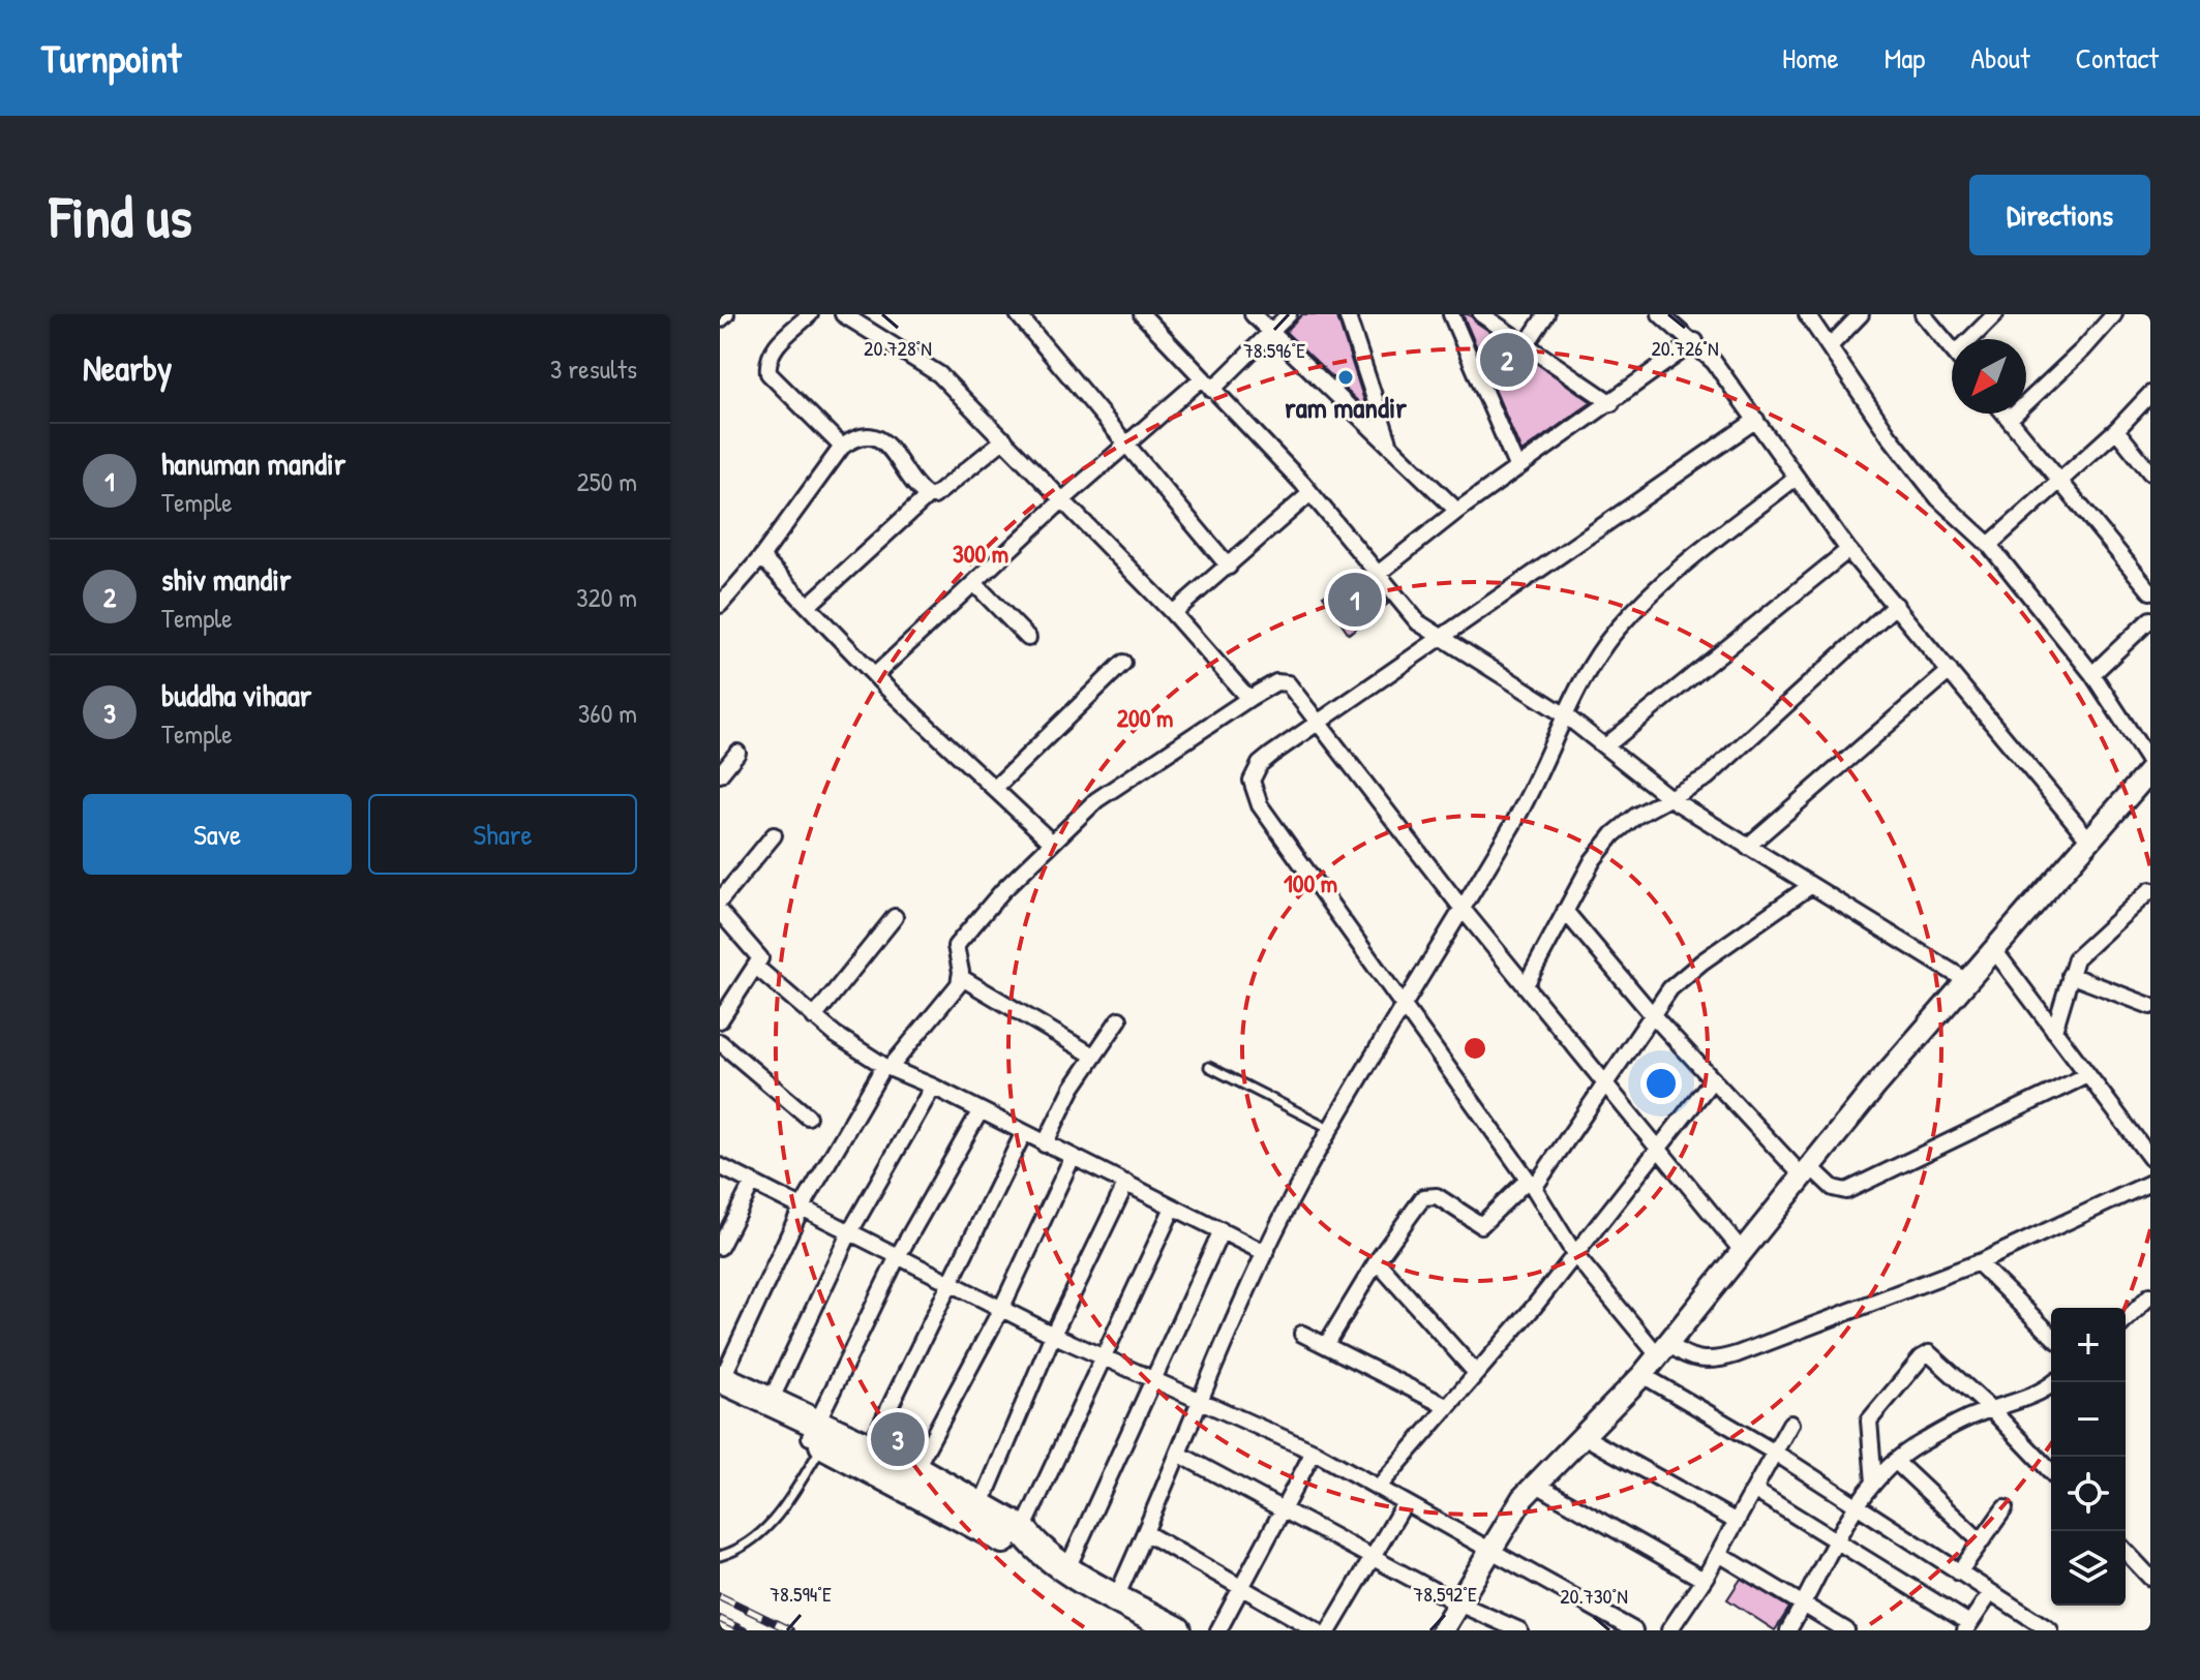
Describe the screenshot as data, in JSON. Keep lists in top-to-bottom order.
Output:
{
  "places": ["ram mandir"],
  "north": "bottom left",
  "page": {
    "header": "Turnpoint",
    "nav": [
      "Home",
      "Map",
      "About",
      "Contact"
    ],
    "buttons": [
      "Directions",
      ["Save", "Share"]
    ],
    "title": "Find us",
    "heading": ["Nearby", "3 results"],
    "pins": ["2", "1", "3"],
    "list": [
      {
        "mark": "1",
        "name": "hanuman mandir",
        "note": "Temple",
        "value": "250 m"
      },
      {
        "mark": "2",
        "name": "shiv mandir",
        "note": "Temple",
        "value": "320 m"
      },
      {
        "mark": "3",
        "name": "buddha vihaar",
        "note": "Temple",
        "value": "360 m"
      }
    ],
    "map_buttons": ["+", "−"]
  },
  "coordinates": [
    "20.728°N",
    "20.726°N",
    "78.596°E",
    "78.594°E",
    "78.592°E",
    "20.730°N"
  ],
  "rings": ["300 m", "200 m", "100 m"]
}
